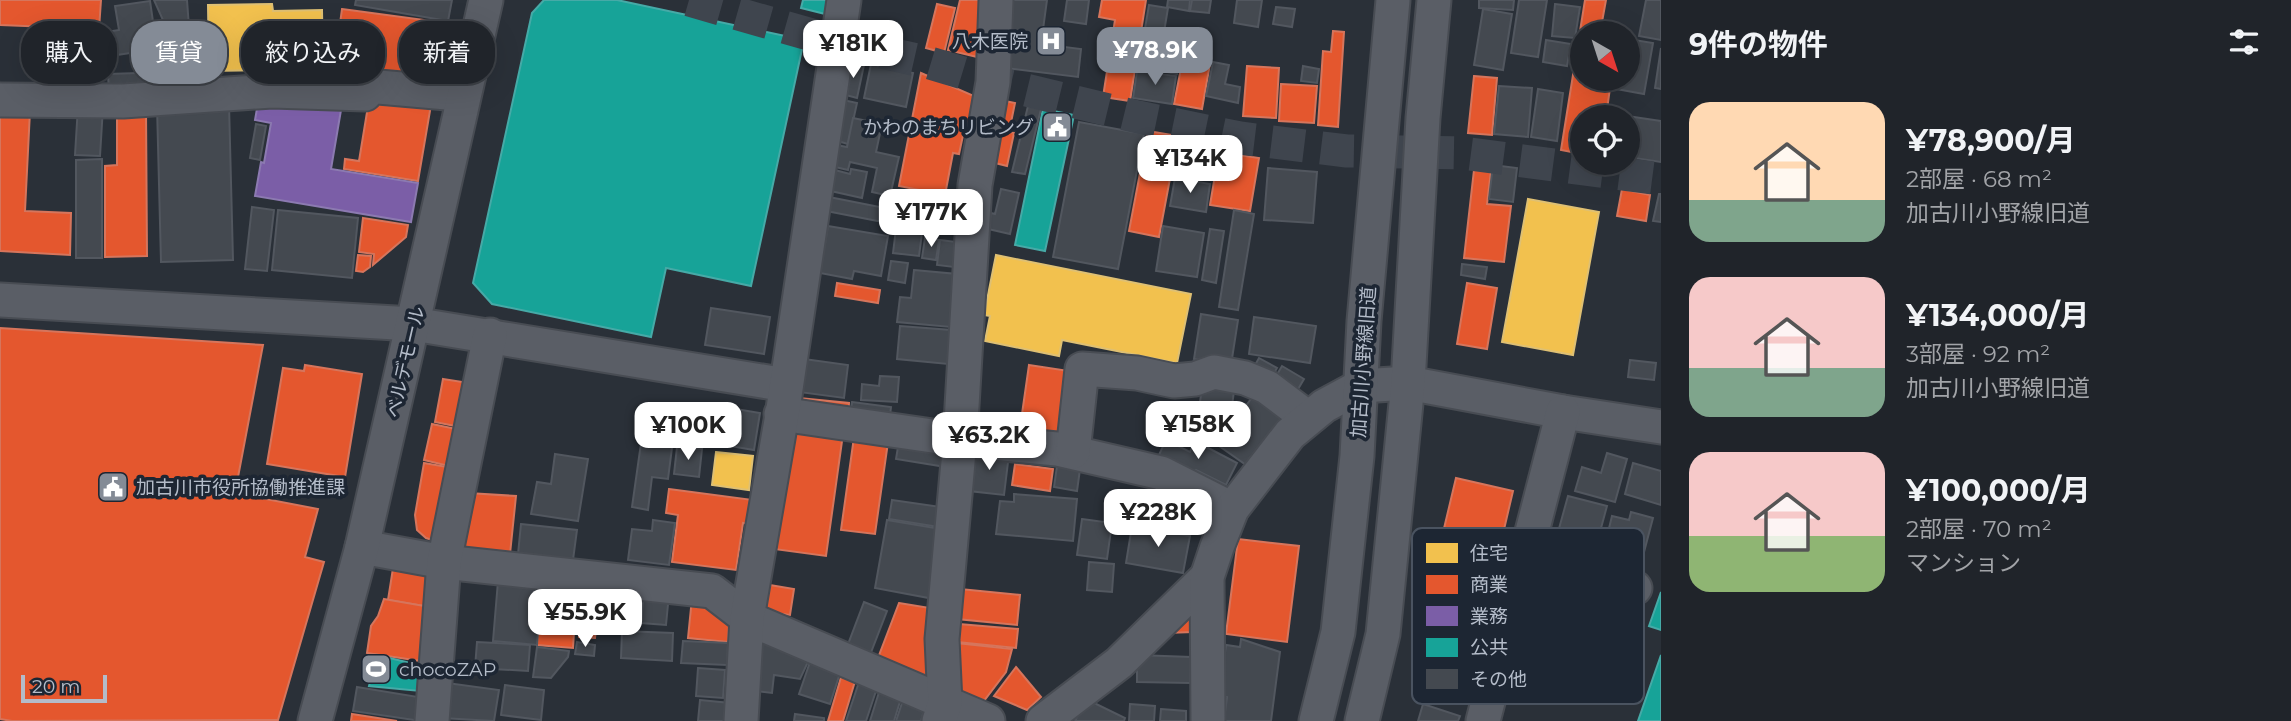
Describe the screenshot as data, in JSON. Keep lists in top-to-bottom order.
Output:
{
  "streets": {
    "street": ["ベルデモール", "加古川小野線旧道"]
  },
  "places": {
    "hospital": ["八木医院"],
    "public building": ["かわのまちリビング", "加古川市役所協働推進課"],
    "sports": ["chocoZAP"]
  },
  "legend": [
    "住宅",
    "商業",
    "業務",
    "公共",
    "その他"
  ],
  "scale_bar": "20 m",
  "north": "bottom right",
  "page": {
    "heading": "9件の物件",
    "price": [
      "¥181K",
      "¥78.9K",
      "¥134K",
      "¥177K",
      "¥158K",
      "¥100K",
      "¥63.2K",
      "¥228K",
      "¥55.9K"
    ],
    "chip": [
      "購入",
      "賃貸",
      "絞り込み",
      "新着"
    ],
    "list": [
      {
        "name": "¥78,900/月",
        "note": "2部屋 · 68 m² · 加古川小野線旧道"
      },
      {
        "name": "¥134,000/月",
        "note": "3部屋 · 92 m² · 加古川小野線旧道"
      },
      {
        "name": "¥100,000/月",
        "note": "2部屋 · 70 m² · マンション"
      }
    ],
    "scale": "20 m"
  }
}
